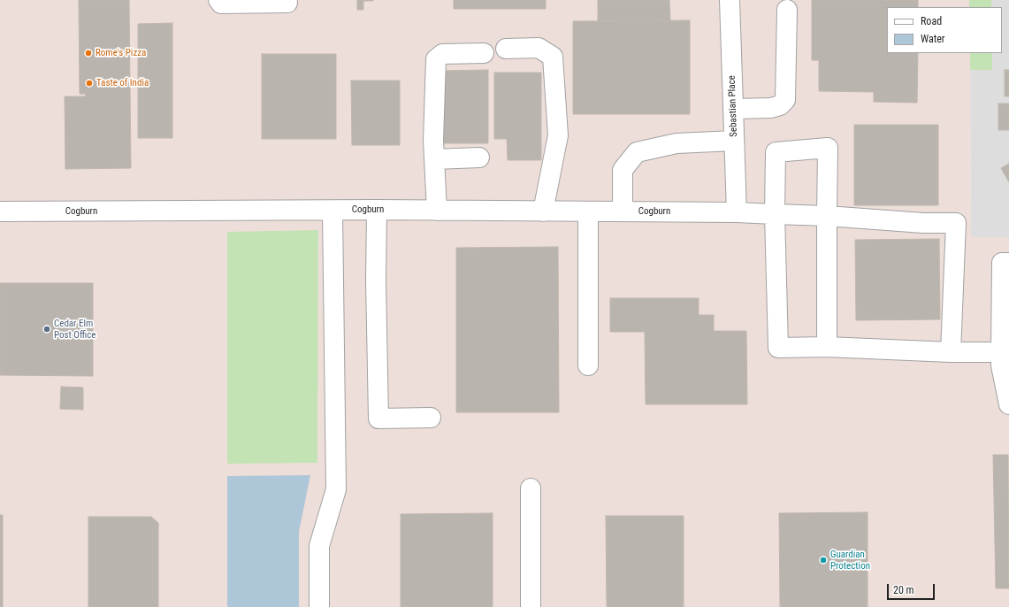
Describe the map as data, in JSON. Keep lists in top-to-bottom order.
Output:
{
  "streets": {
    "street": ["Sebastian Place", "Cogburn"]
  },
  "crossings": [
    ["Sebastian Place", "Cogburn"]
  ],
  "places": [
    "Rome's Pizza",
    "Taste of India",
    "Cedar Elm Post Office",
    "Guardian Protection"
  ],
  "legend": ["Road", "Water"],
  "scale_bar": "20 m"
}
